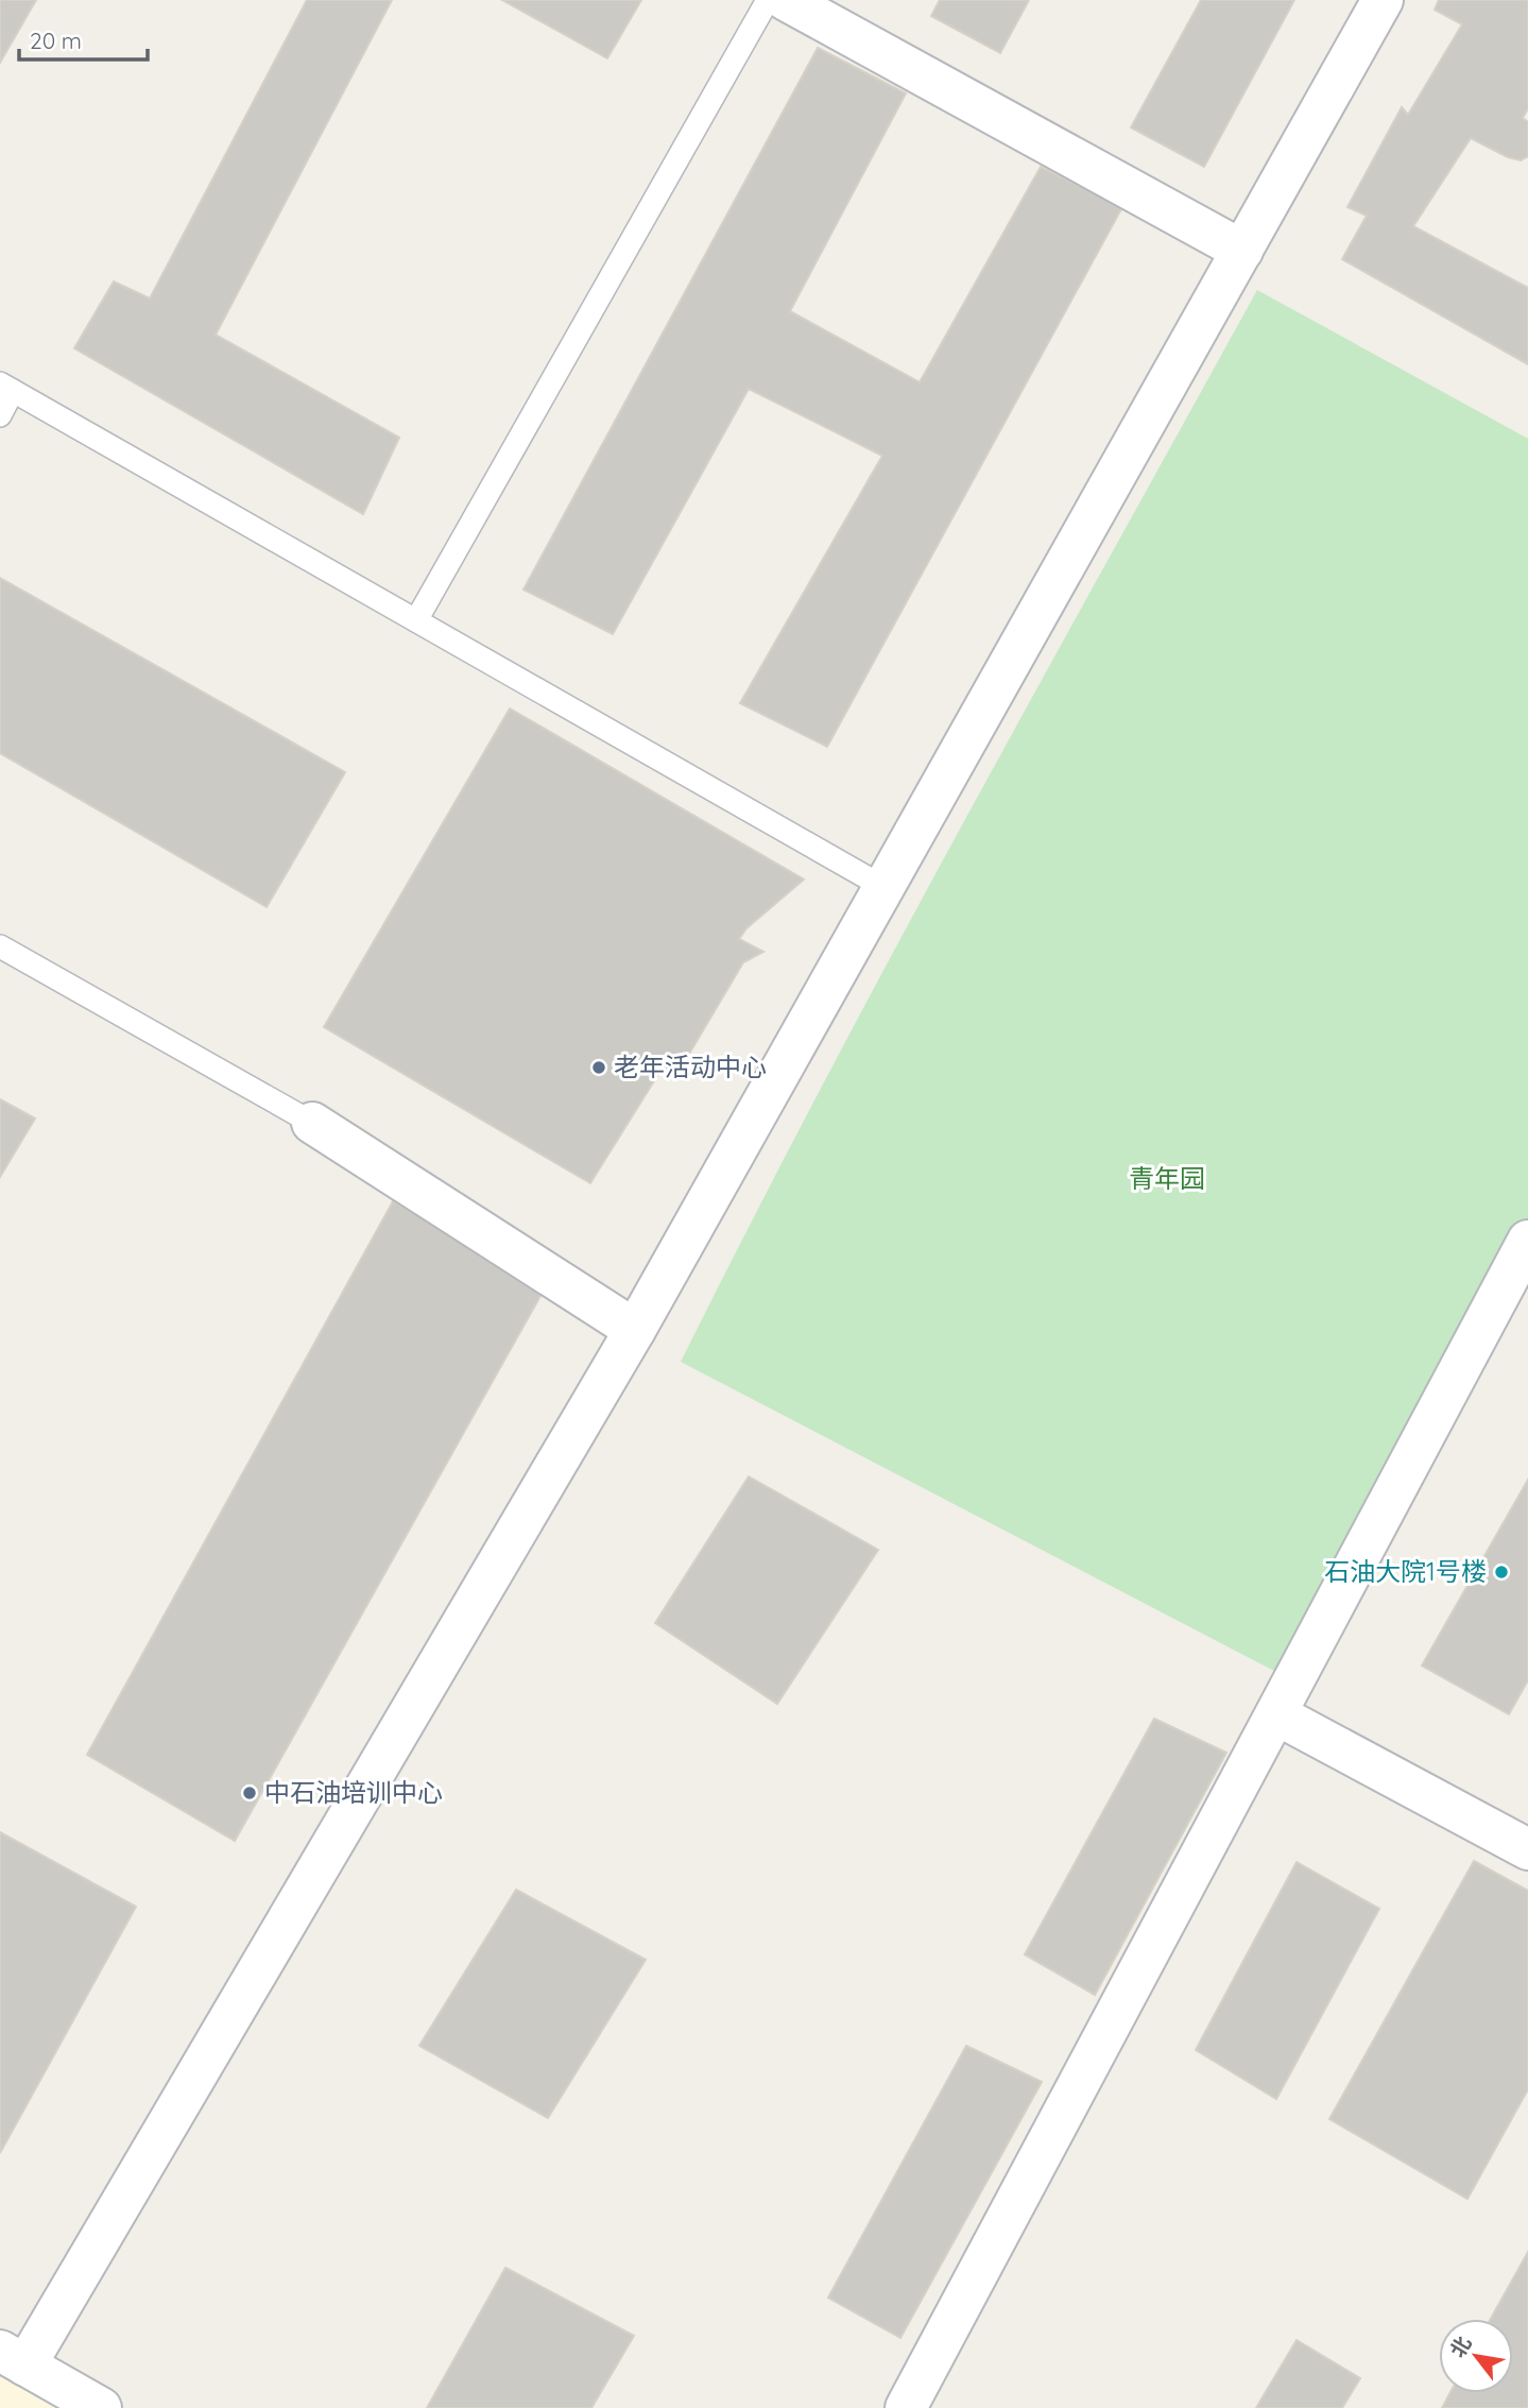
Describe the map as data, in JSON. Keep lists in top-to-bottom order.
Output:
{
  "parks": ["青年园"],
  "places": ["老年活动中心", "石油大院1号楼", "中石油培训中心"],
  "scale_bar": "20 m",
  "north": "top left"
}
